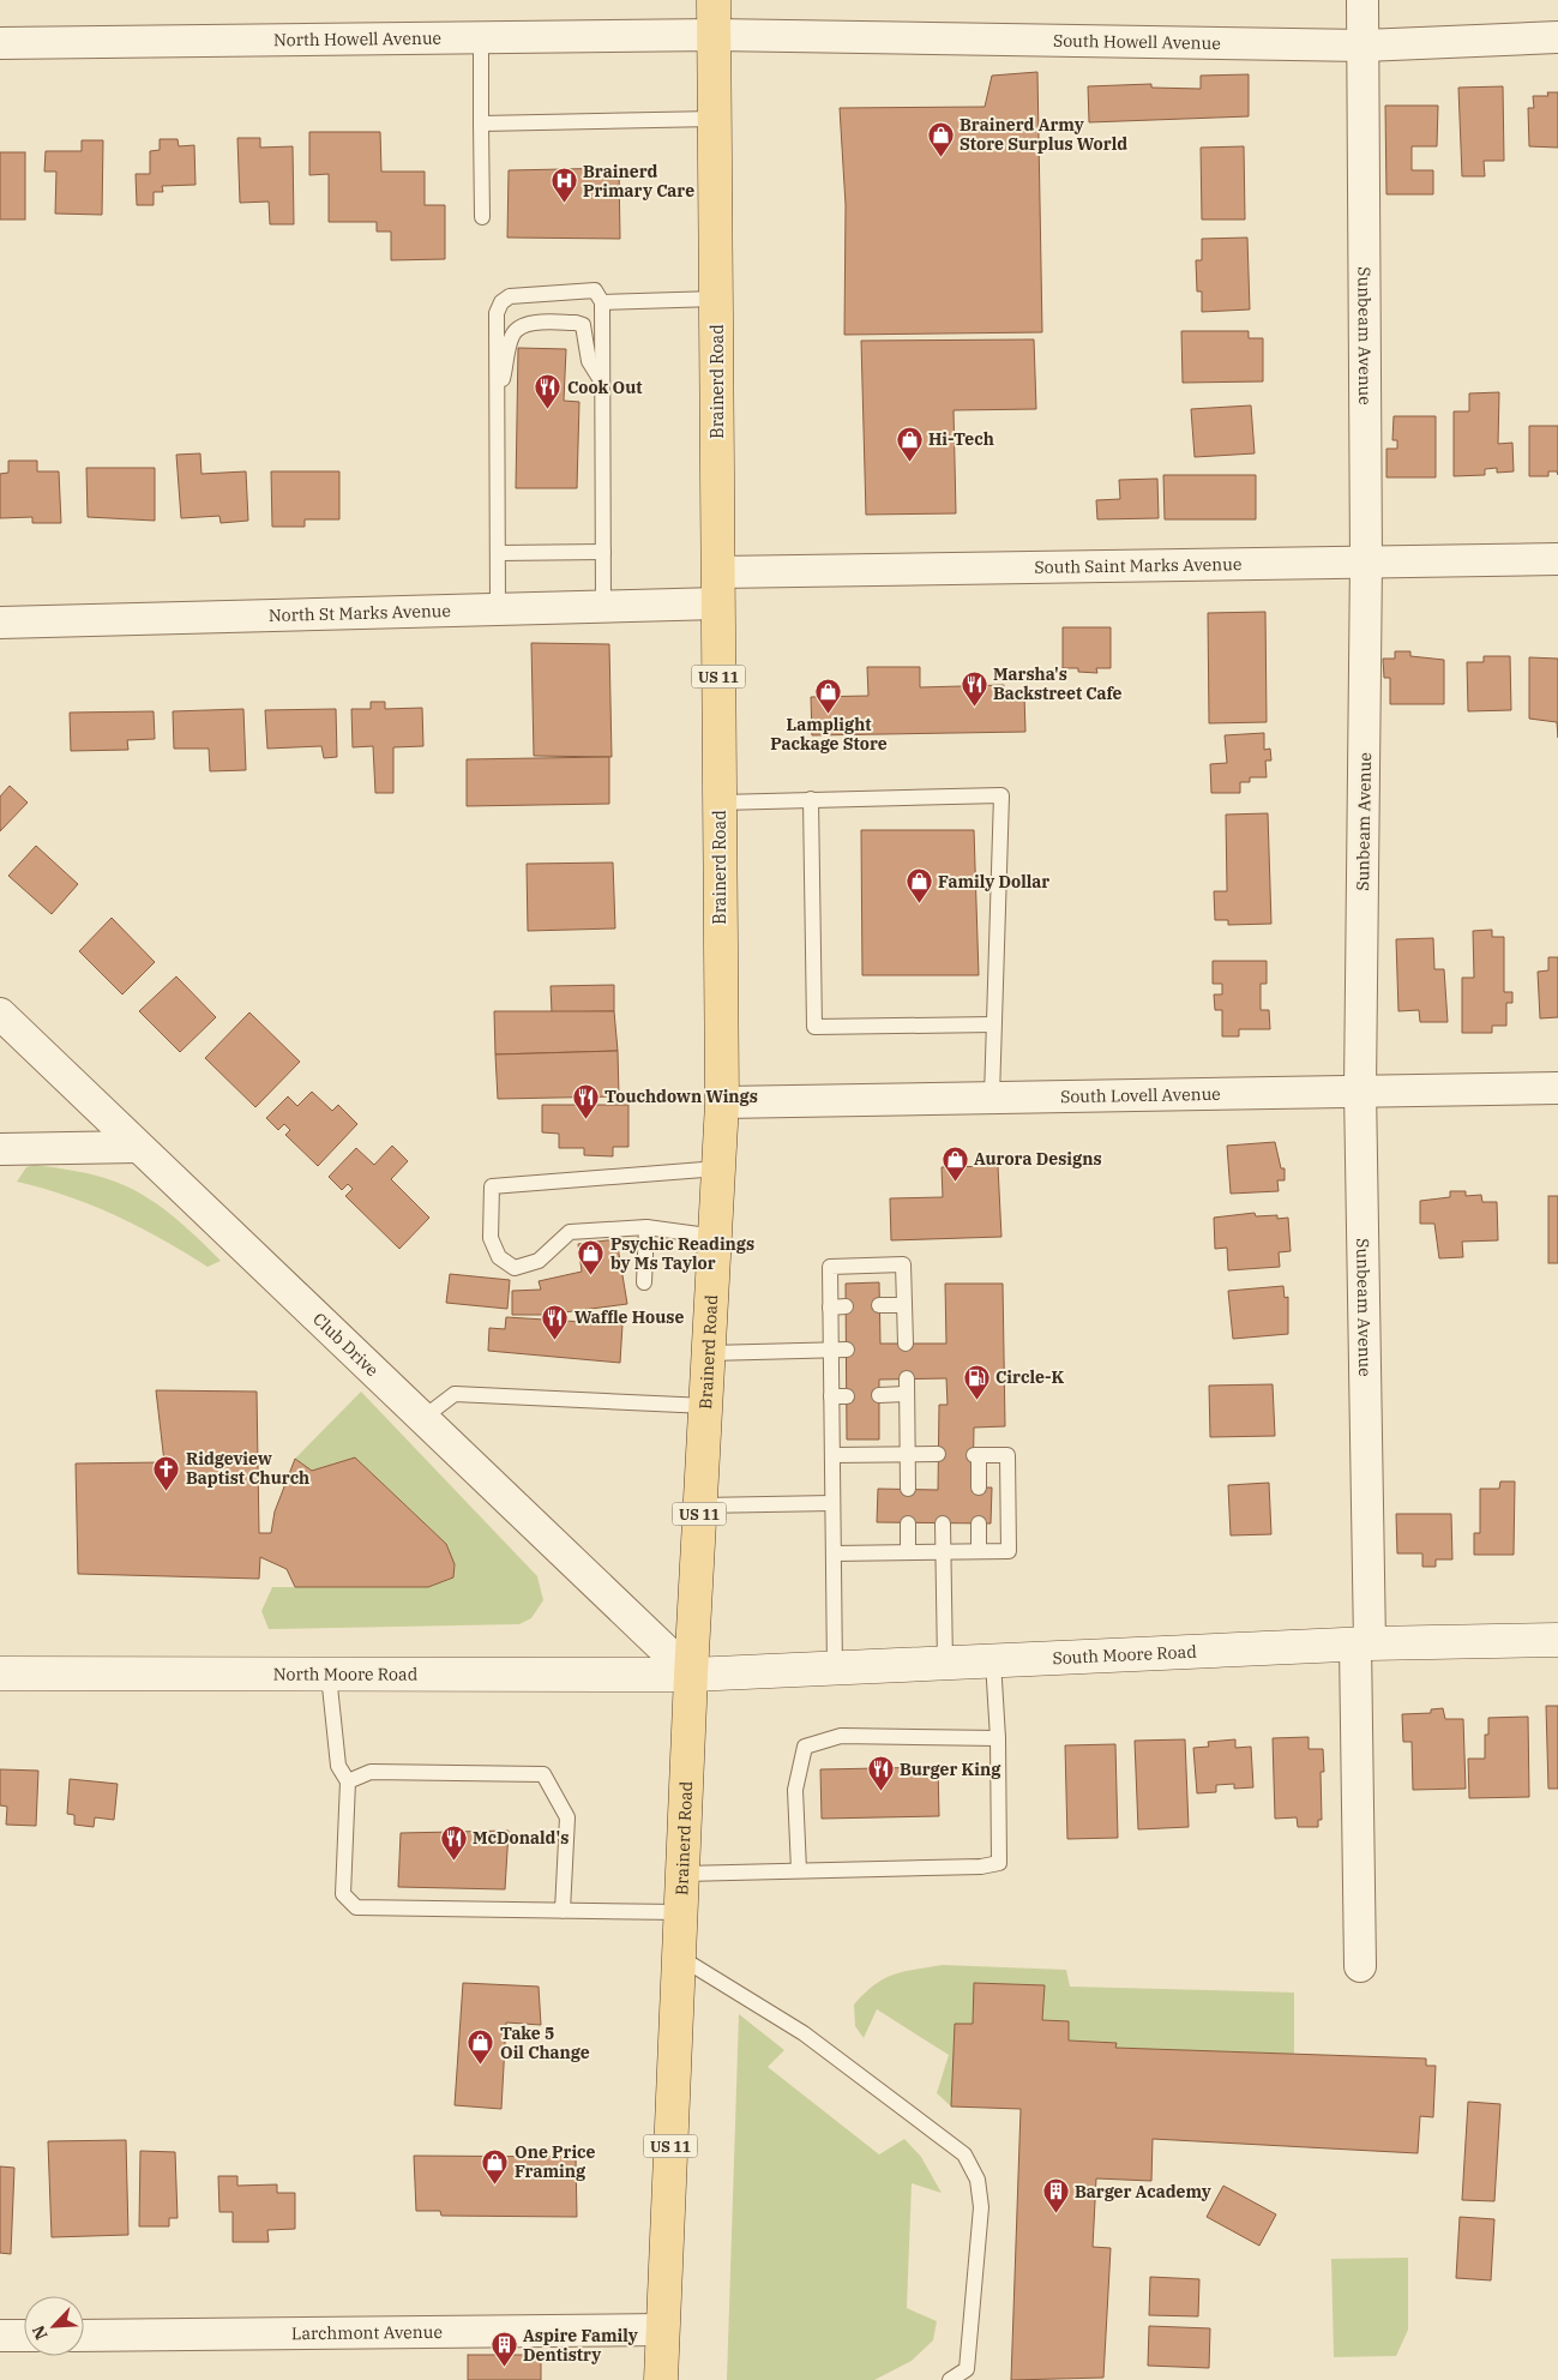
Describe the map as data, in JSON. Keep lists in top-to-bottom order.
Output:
{
  "streets": {
    "main road": [
      "Brainerd Road",
      "US 11",
      "South Moore Road",
      "North Moore Road"
    ],
    "street": [
      "North Howell Avenue",
      "South Howell Avenue",
      "Sunbeam Avenue",
      "South Saint Marks Avenue",
      "North St Marks Avenue",
      "South Lovell Avenue",
      "Club Drive",
      "Larchmont Avenue"
    ]
  },
  "crossings": [
    ["North Howell Avenue", "South Howell Avenue"],
    ["North Howell Avenue", "Brainerd Road"],
    ["South Howell Avenue", "Sunbeam Avenue"],
    ["South Howell Avenue", "Brainerd Road"],
    ["Sunbeam Avenue", "South Saint Marks Avenue"],
    ["Sunbeam Avenue", "South Lovell Avenue"],
    ["Sunbeam Avenue", "South Moore Road"],
    ["Brainerd Road", "South Saint Marks Avenue"],
    ["Brainerd Road", "North St Marks Avenue"],
    ["Brainerd Road", "South Lovell Avenue"],
    ["Brainerd Road", "Club Drive"],
    ["Brainerd Road", "South Moore Road"],
    ["Brainerd Road", "North Moore Road"],
    ["Brainerd Road", "Larchmont Avenue"],
    ["South Saint Marks Avenue", "North St Marks Avenue"],
    ["Club Drive", "South Moore Road"],
    ["Club Drive", "North Moore Road"],
    ["South Moore Road", "North Moore Road"]
  ],
  "places": {
    "shop": [
      "Brainerd Army Store Surplus World",
      "Hi-Tech",
      "Lamplight Package Store",
      "Family Dollar",
      "Aurora Designs",
      "Psychic Readings by Ms Taylor",
      "Take 5 Oil Change",
      "One Price Framing"
    ],
    "hospital": ["Brainerd Primary Care"],
    "restaurant": [
      "Cook Out",
      "Marsha's Backstreet Cafe",
      "Touchdown Wings",
      "Waffle House",
      "Burger King",
      "McDonald's"
    ],
    "fuel station": ["Circle-K"],
    "church": ["Ridgeview Baptist Church"],
    "building": ["Barger Academy", "Aspire Family Dentistry"]
  },
  "north": "bottom left"
}
